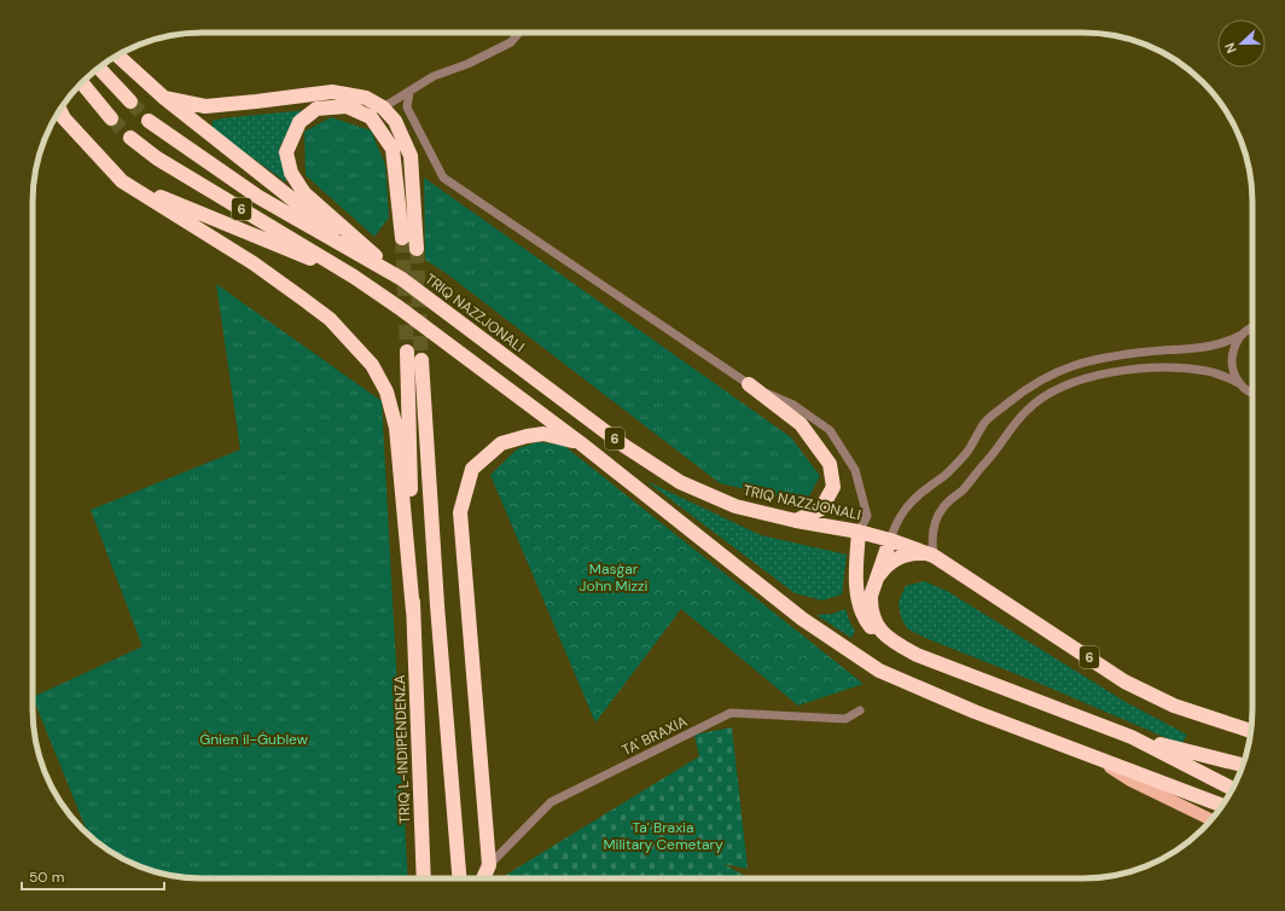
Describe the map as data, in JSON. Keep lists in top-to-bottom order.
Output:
{
  "streets": {
    "highway": ["6", "TRIQ NAZZJONALI", "TRIQ L-INDIPENDENZA"],
    "street": ["TA' BRAXIA"]
  },
  "parks": ["Masġar John Mizzi", "Ġnien il-Ġublew", "Ta' Braxia Military Cemetary"],
  "scale_bar": "50 m",
  "north": "left"
}
